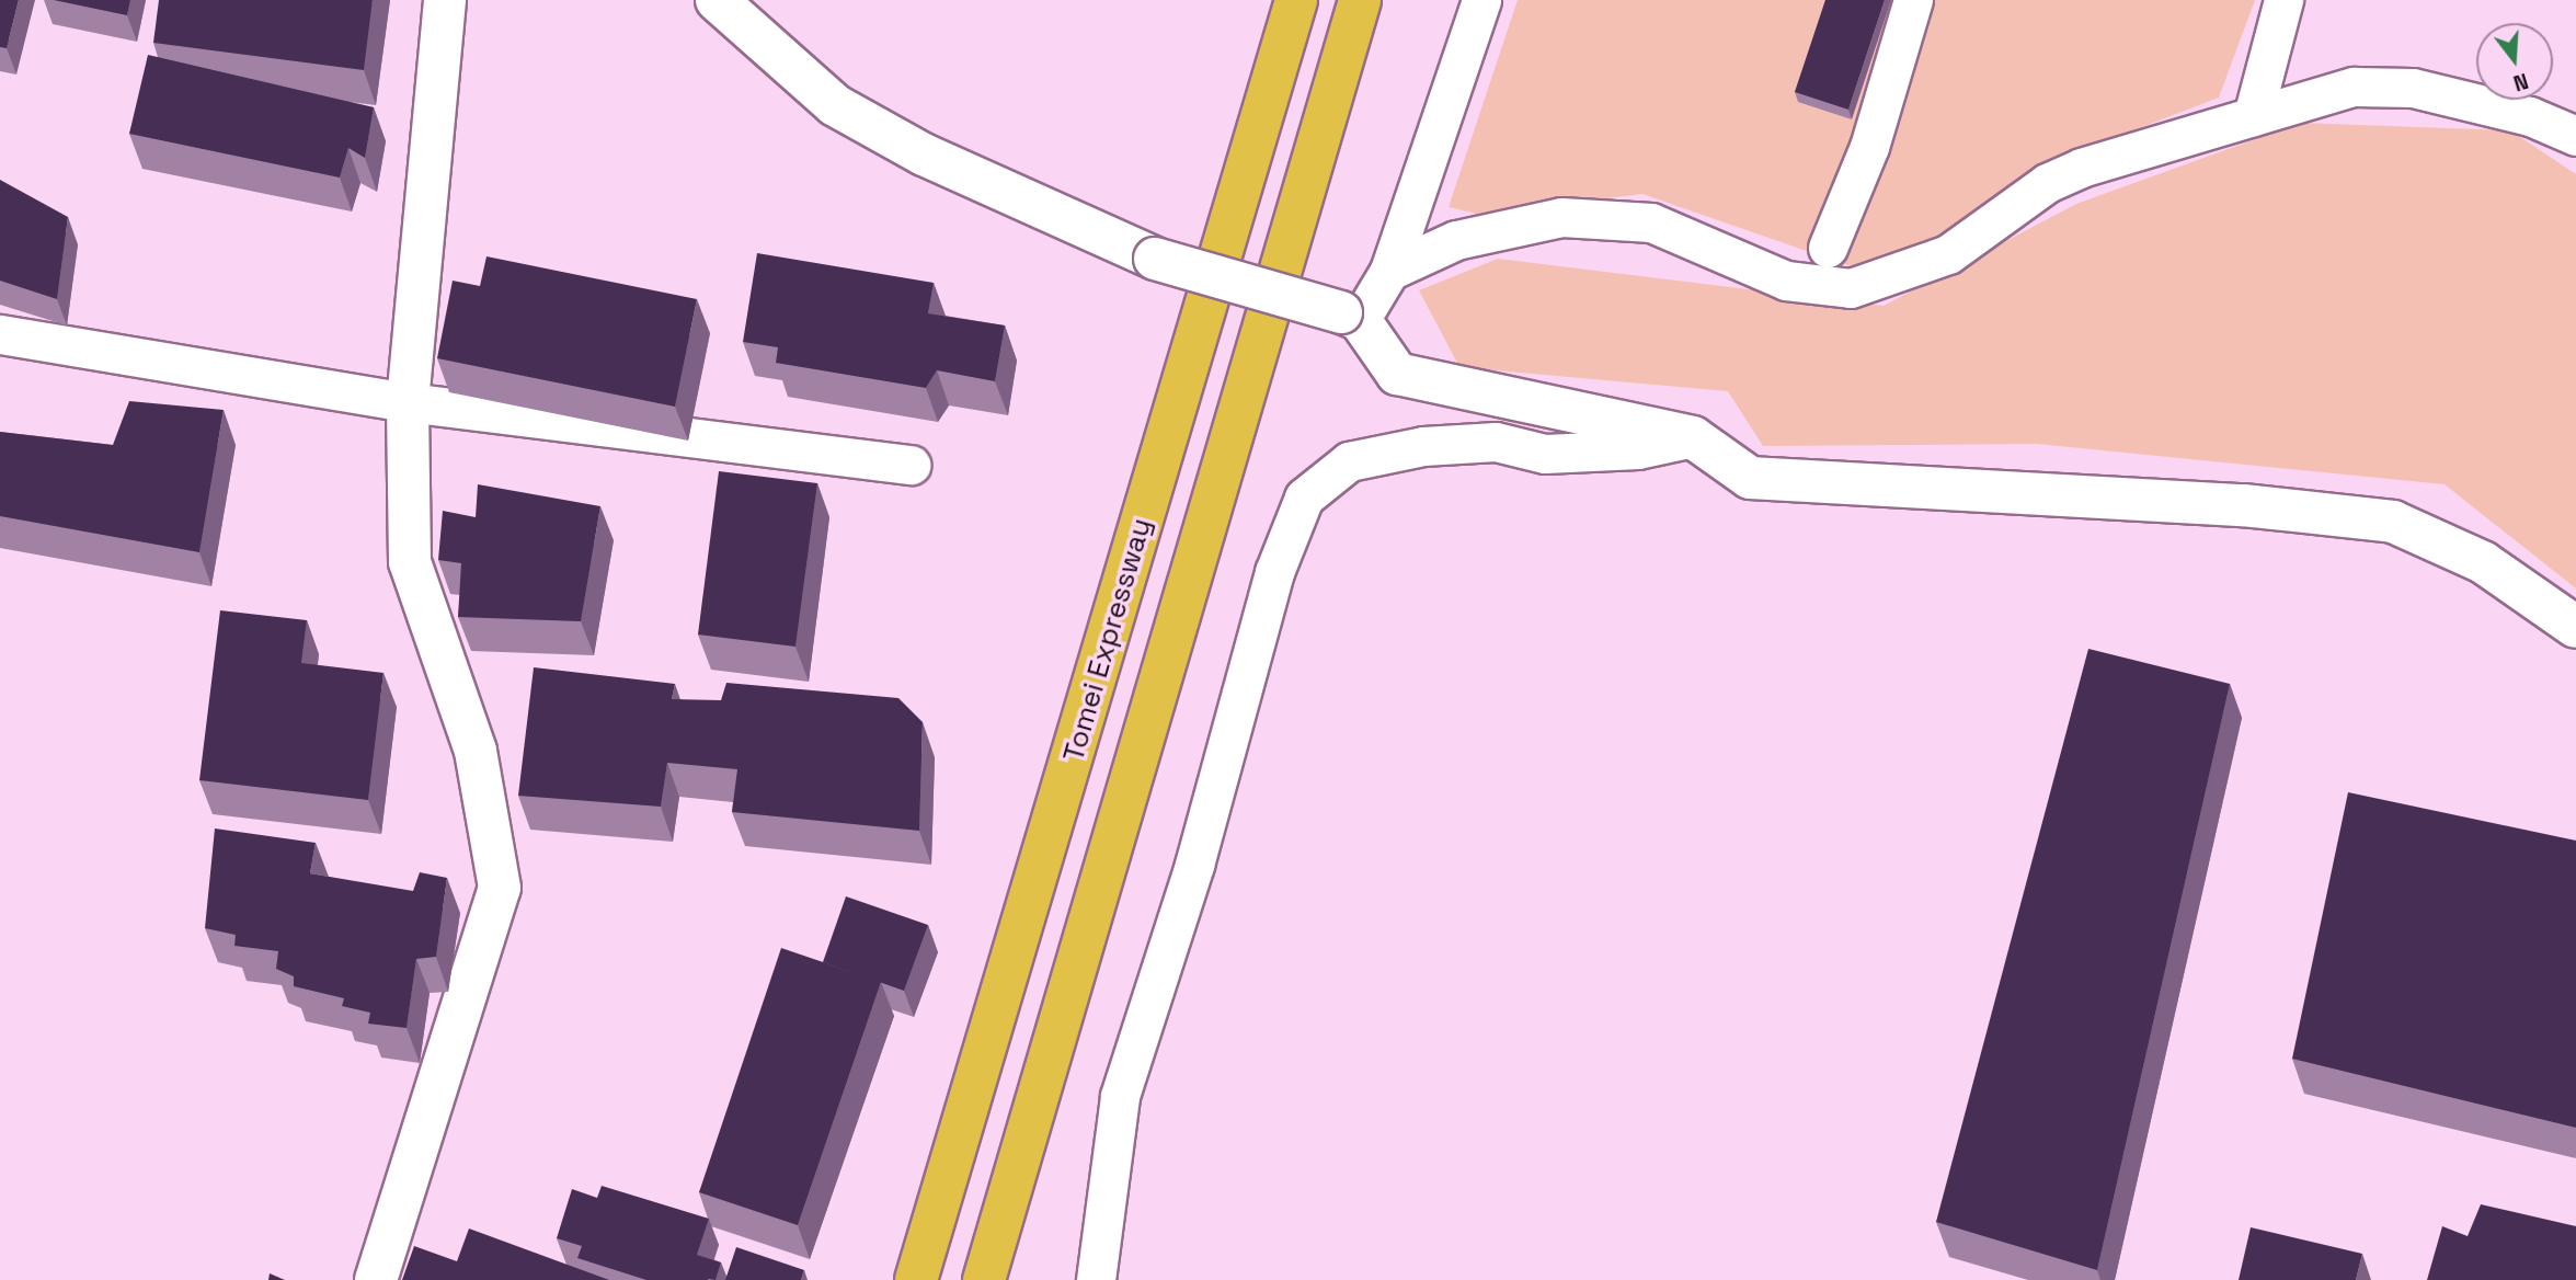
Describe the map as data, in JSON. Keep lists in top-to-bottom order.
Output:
{
  "streets": {
    "highway": ["Tomei Expressway"]
  },
  "north": "bottom"
}
